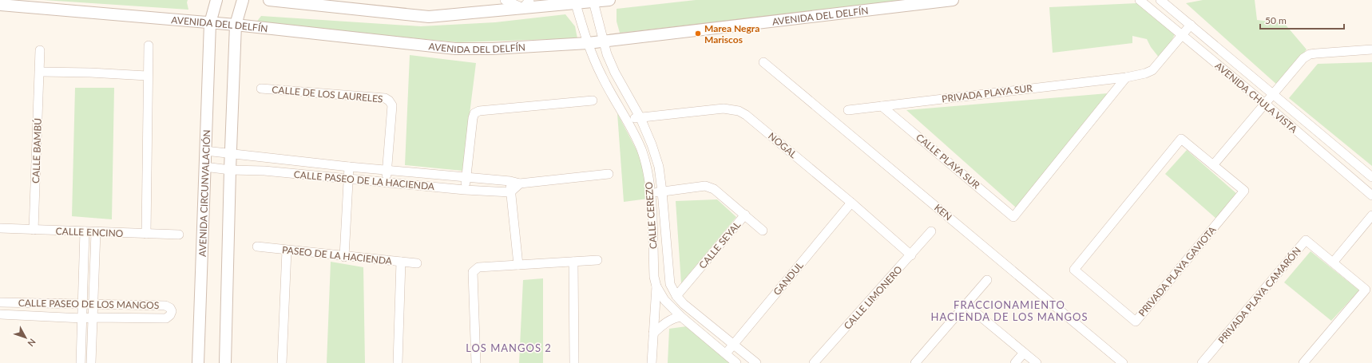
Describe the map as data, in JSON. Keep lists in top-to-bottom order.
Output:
{
  "streets": {
    "street": [
      "AVENIDA DEL DELFÍN",
      "PRIVADA PLAYA SUR",
      "CALLE DE LOS LAURELES",
      "AVENIDA CHULA VISTA",
      "NOGAL",
      "CALLE BAMBÚ",
      "CALLE PLAYA SUR",
      "CALLE PASEO DE LA HACIENDA",
      "AVENIDA CIRCUNVALACIÓN",
      "KEN",
      "CALLE CEREZO",
      "CALLE ENCINO",
      "CALLE SEYAL",
      "PASEO DE LA HACIENDA",
      "PRIVADA PLAYA GAVIOTA",
      "GANDUL",
      "PRIVADA PLAYA CAMARÓN",
      "CALLE LIMONERO",
      "CALLE PASEO DE LOS MANGOS"
    ]
  },
  "crossings": [
    ["AVENIDA DEL DELFÍN", "AVENIDA CIRCUNVALACIÓN"],
    ["AVENIDA DEL DELFÍN", "CALLE CEREZO"],
    ["PRIVADA PLAYA SUR", "AVENIDA CHULA VISTA"],
    ["PRIVADA PLAYA SUR", "CALLE PLAYA SUR"],
    ["CALLE DE LOS LAURELES", "CALLE PASEO DE LA HACIENDA"],
    ["NOGAL", "CALLE CEREZO"],
    ["NOGAL", "GANDUL"],
    ["NOGAL", "CALLE LIMONERO"],
    ["CALLE BAMBÚ", "CALLE ENCINO"],
    ["CALLE PASEO DE LA HACIENDA", "AVENIDA CIRCUNVALACIÓN"],
    ["CALLE CEREZO", "CALLE SEYAL"]
  ],
  "districts": ["FRACCIONAMIENTO HACIENDA DE LOS MANGOS", "LOS MANGOS 2"],
  "places": ["Marea Negra Mariscos"],
  "scale_bar": "50 m",
  "north": "bottom right"
}
